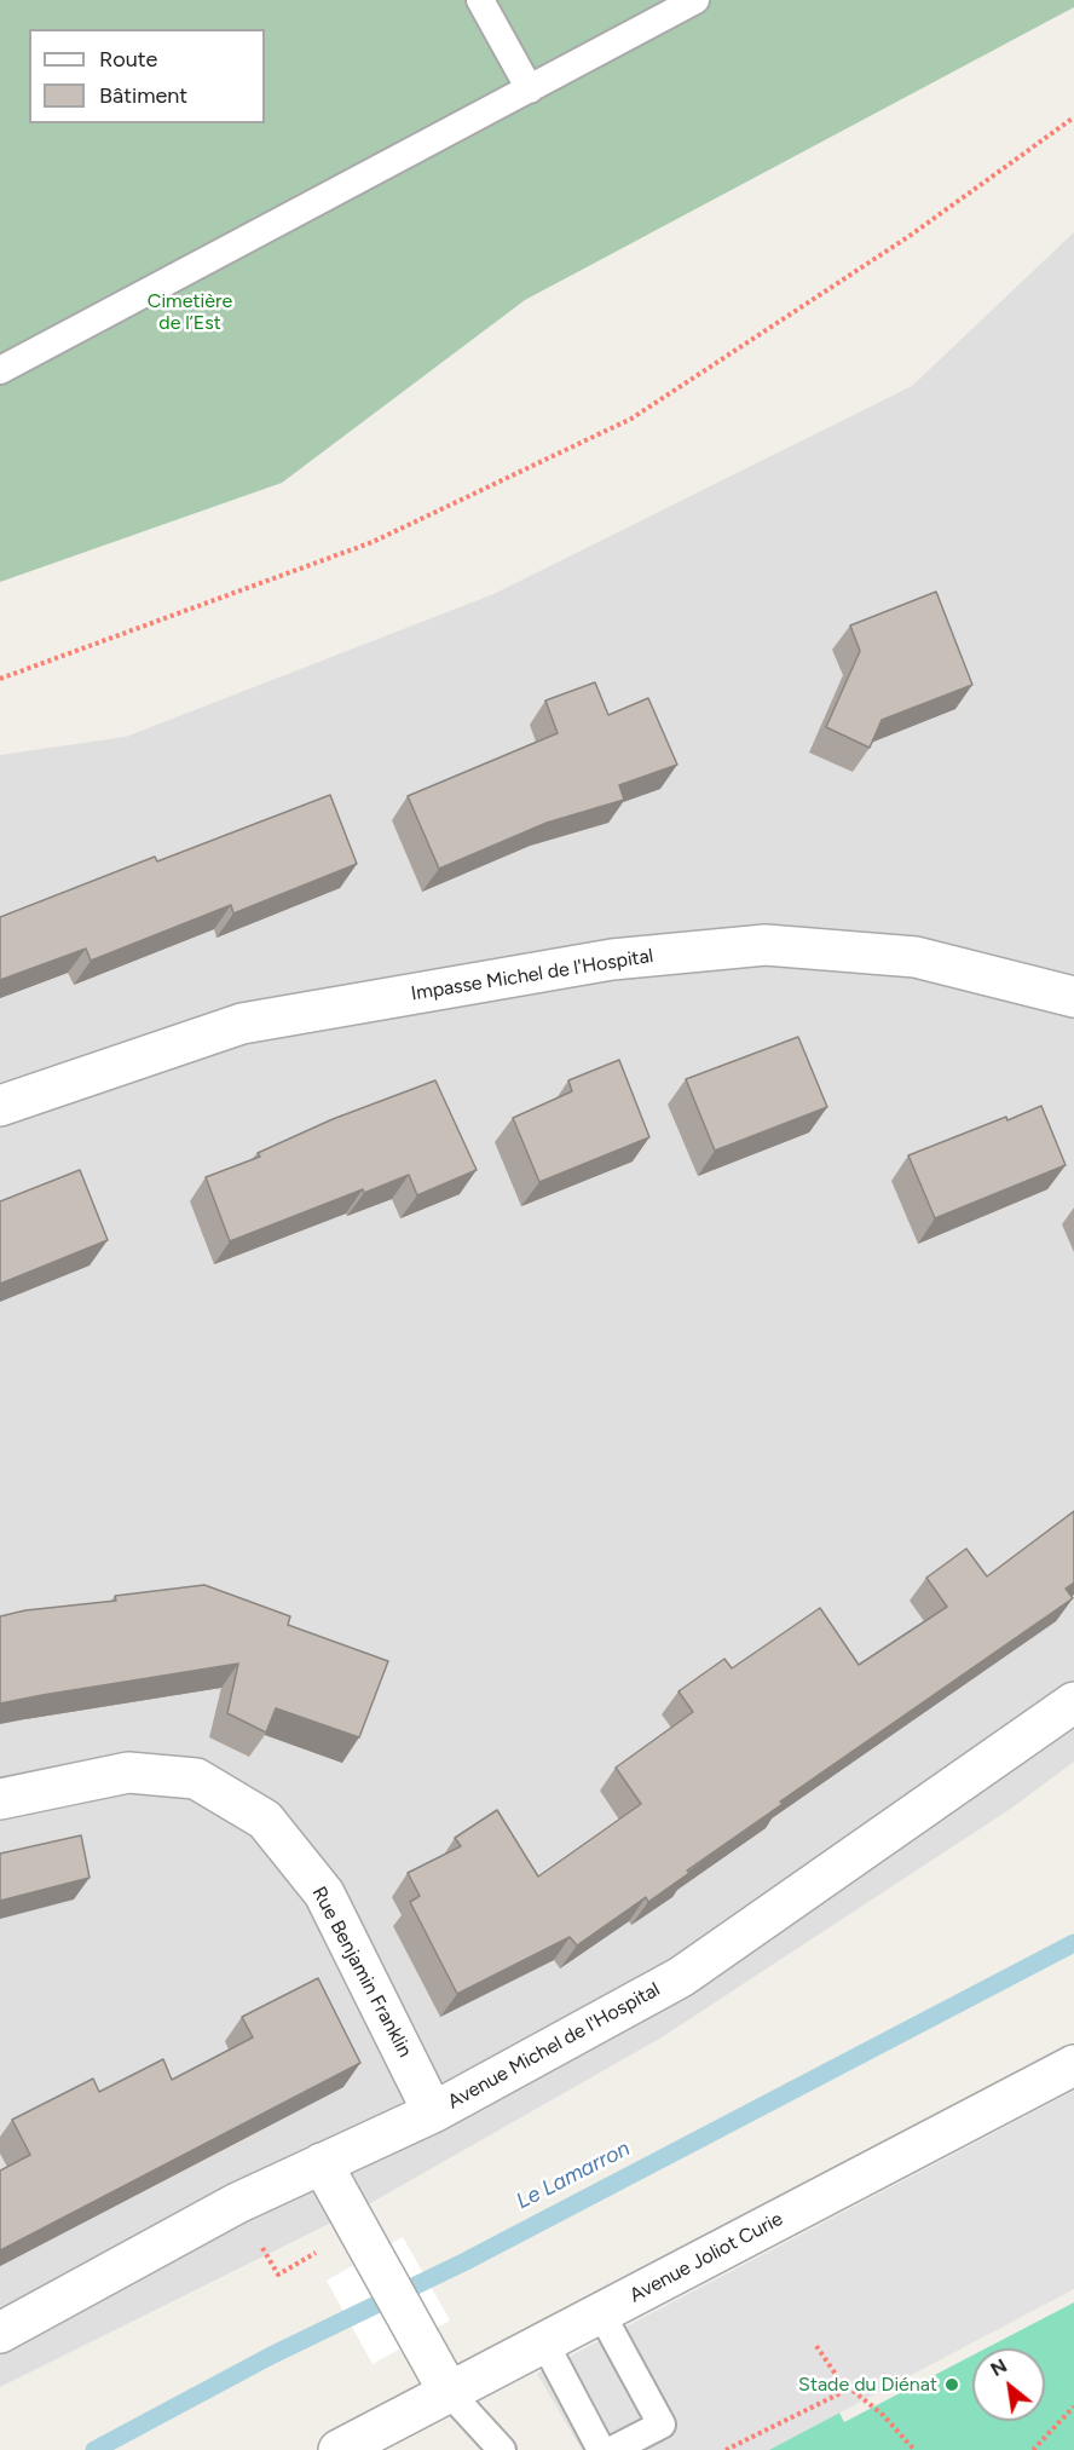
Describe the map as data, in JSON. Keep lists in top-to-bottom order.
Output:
{
  "streets": {
    "street": [
      "Impasse Michel de l'Hospital",
      "Rue Benjamin Franklin",
      "Avenue Michel de l'Hospital",
      "Avenue Joliot Curie"
    ]
  },
  "crossings": [
    ["Rue Benjamin Franklin", "Avenue Michel de l'Hospital"]
  ],
  "water": ["Le Lamarron"],
  "parks": ["Cimetière de l’Est"],
  "places": ["Stade du Diénat"],
  "legend": ["Route", "Bâtiment"],
  "north": "top left"
}
